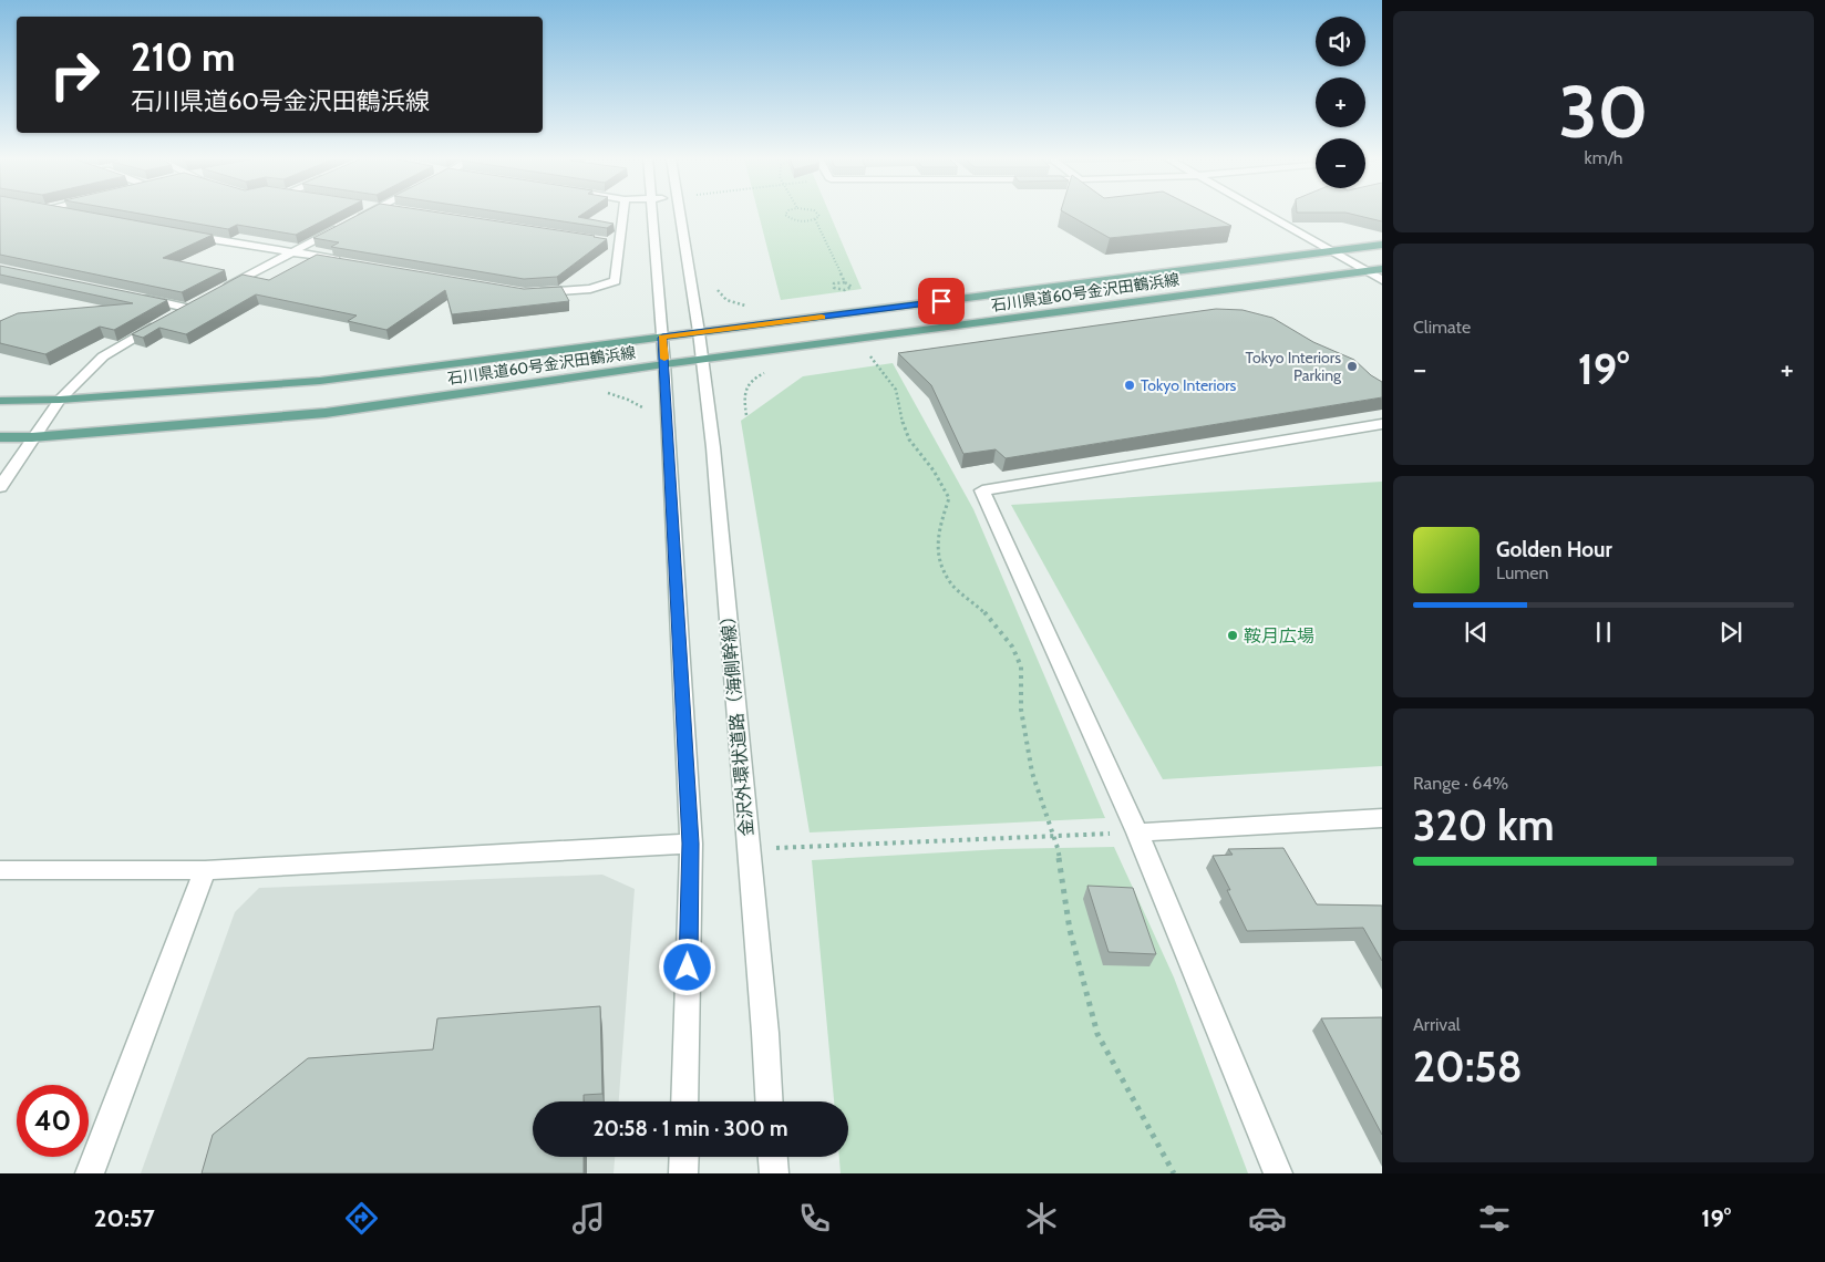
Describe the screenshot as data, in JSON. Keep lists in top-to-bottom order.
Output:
{
  "streets": {
    "main road": ["石川県道60号金沢田鶴浜線"],
    "street": ["金沢外環状道路（海側幹線）"]
  },
  "crossings": [
    ["石川県道60号金沢田鶴浜線", "金沢外環状道路（海側幹線）"]
  ],
  "places": ["Tokyo Interiors Parking", "Tokyo Interiors", "鞍月広場"],
  "page": {
    "tile": [
      ["30", "km/h"],
      "Climate",
      ["Range · 64%", "320 km"],
      ["Arrival", "20:58"]
    ],
    "map_buttons": ["+", "−"],
    "turn": ["210 m", "石川県道60号金沢田鶴浜線"],
    "heat": ["−", "19°", "+"],
    "song": ["Golden Hour", "Lumen"],
    "limit": "40",
    "trip": "20:58 · 1 min · 300 m",
    "tabs": ["20:57", "19°"]
  }
}
